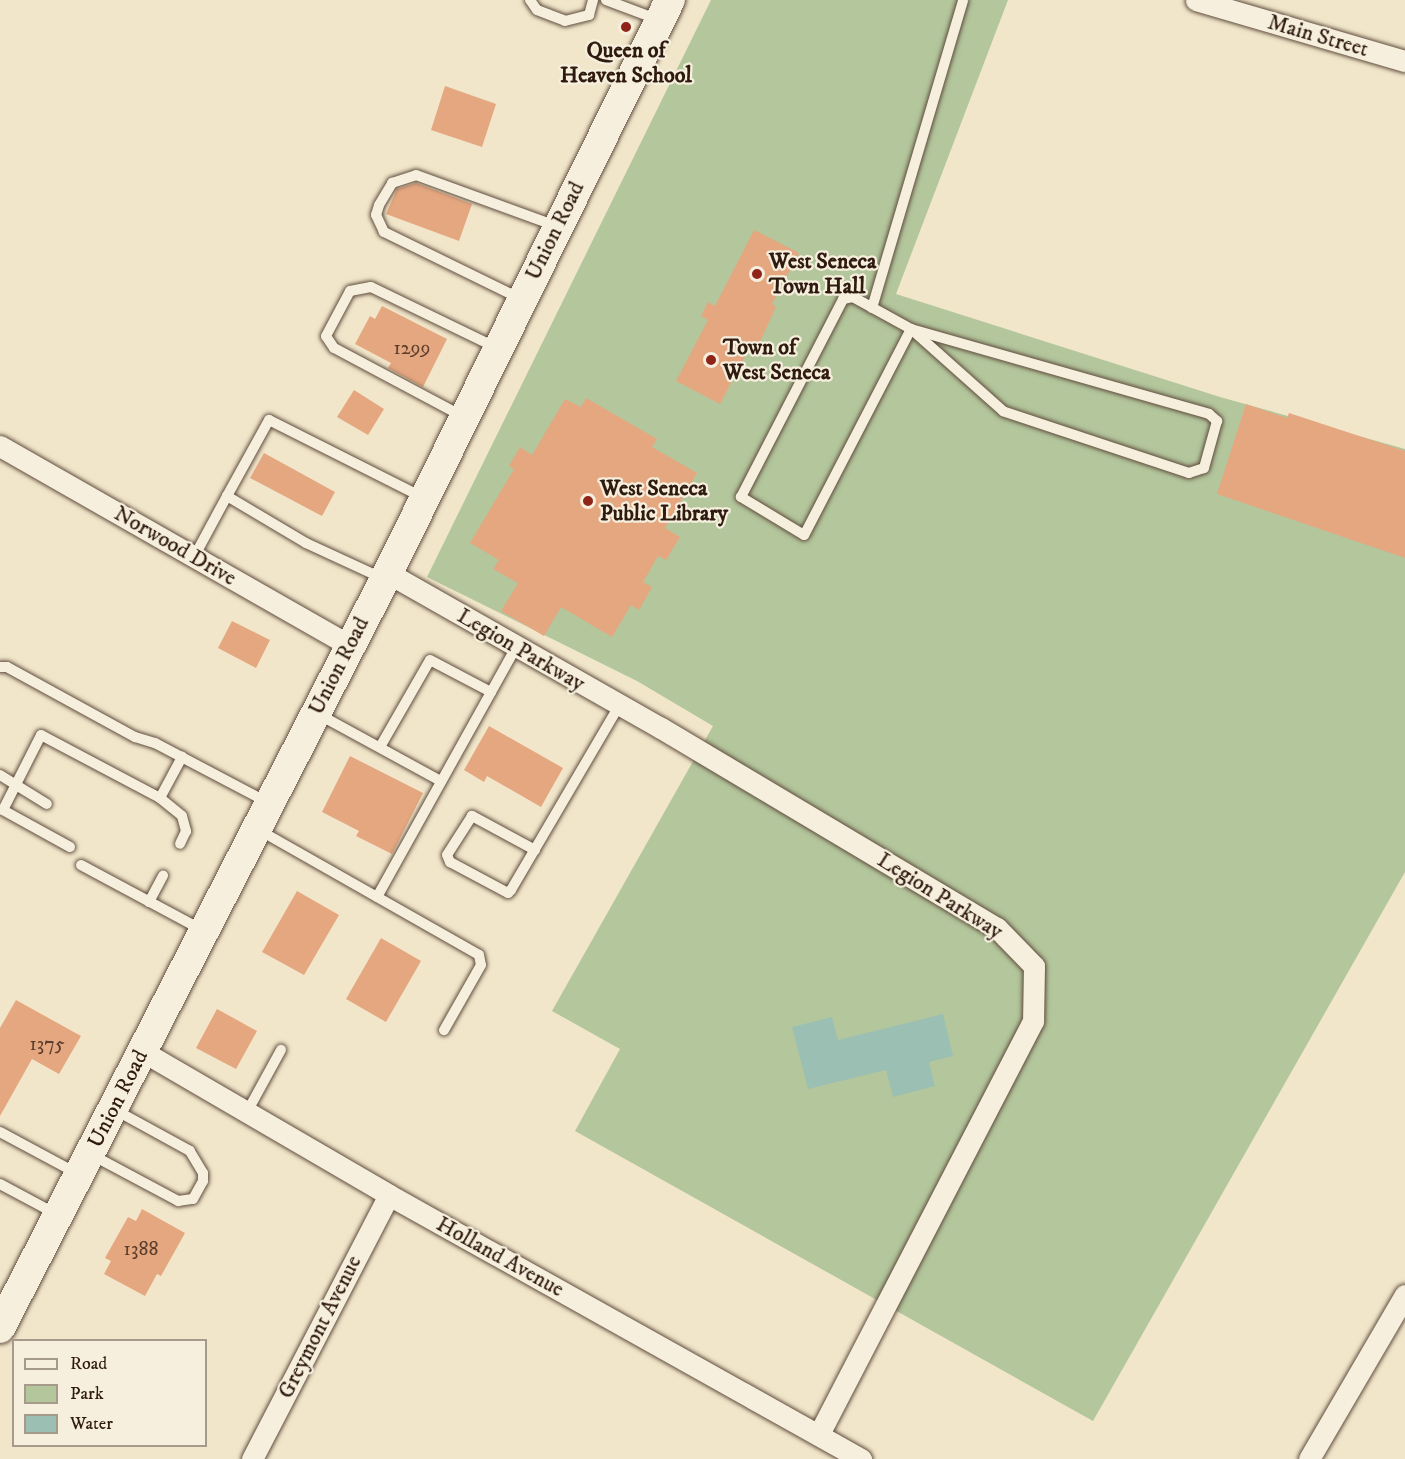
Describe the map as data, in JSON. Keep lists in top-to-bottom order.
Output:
{
  "streets": {
    "main road": ["Union Road"],
    "street": [
      "Main Street",
      "Norwood Drive",
      "Legion Parkway",
      "Holland Avenue",
      "Greymont Avenue"
    ]
  },
  "crossings": [
    ["Union Road", "Norwood Drive"],
    ["Union Road", "Legion Parkway"],
    ["Union Road", "Holland Avenue"],
    ["Legion Parkway", "Holland Avenue"],
    ["Holland Avenue", "Greymont Avenue"]
  ],
  "places": [
    "Queen of Heaven School",
    "West Seneca Town Hall",
    "Town of West Seneca",
    "West Seneca Public Library"
  ],
  "house_numbers": ["1299", "1375", "1388"],
  "legend": ["Road", "Park", "Water"]
}
